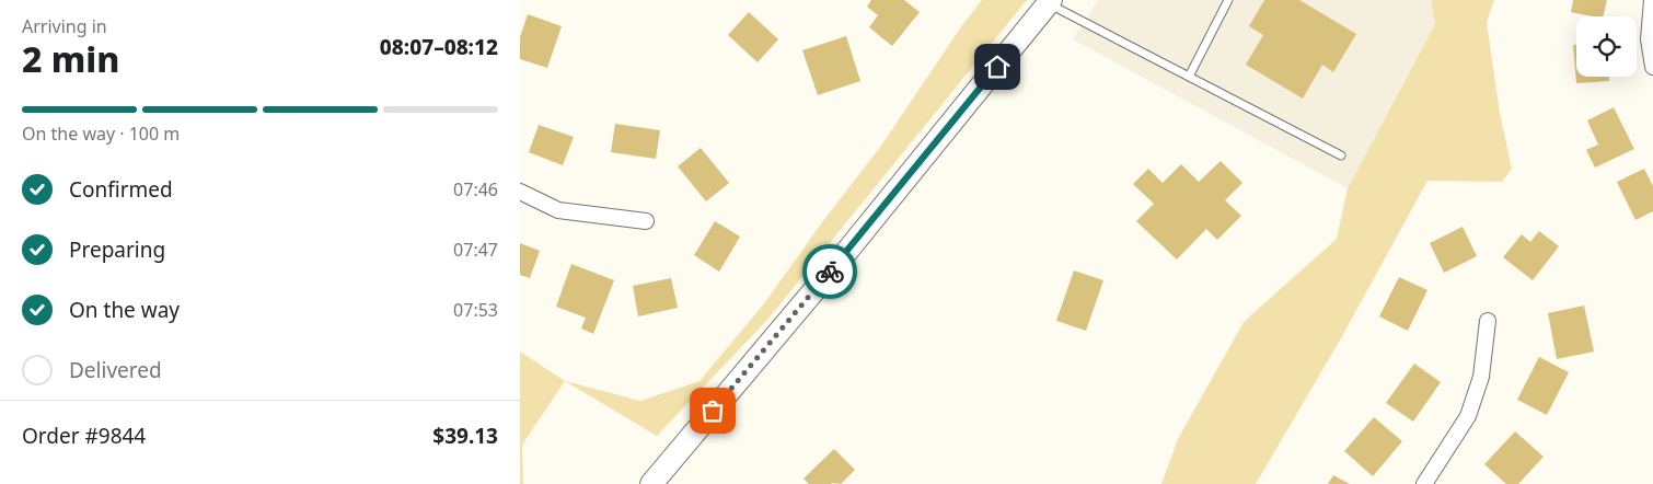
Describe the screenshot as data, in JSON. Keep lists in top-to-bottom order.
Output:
{
  "page": {
    "heading": ["2 min", "Arriving in", "08:07–08:12"],
    "panel": ["Order #9844", "$39.13"],
    "bar": "On the way · 100 m",
    "list": [
      ["Confirmed", "07:46"],
      ["Preparing", "07:47"],
      ["On the way", "07:53"],
      "Delivered"
    ]
  }
}
